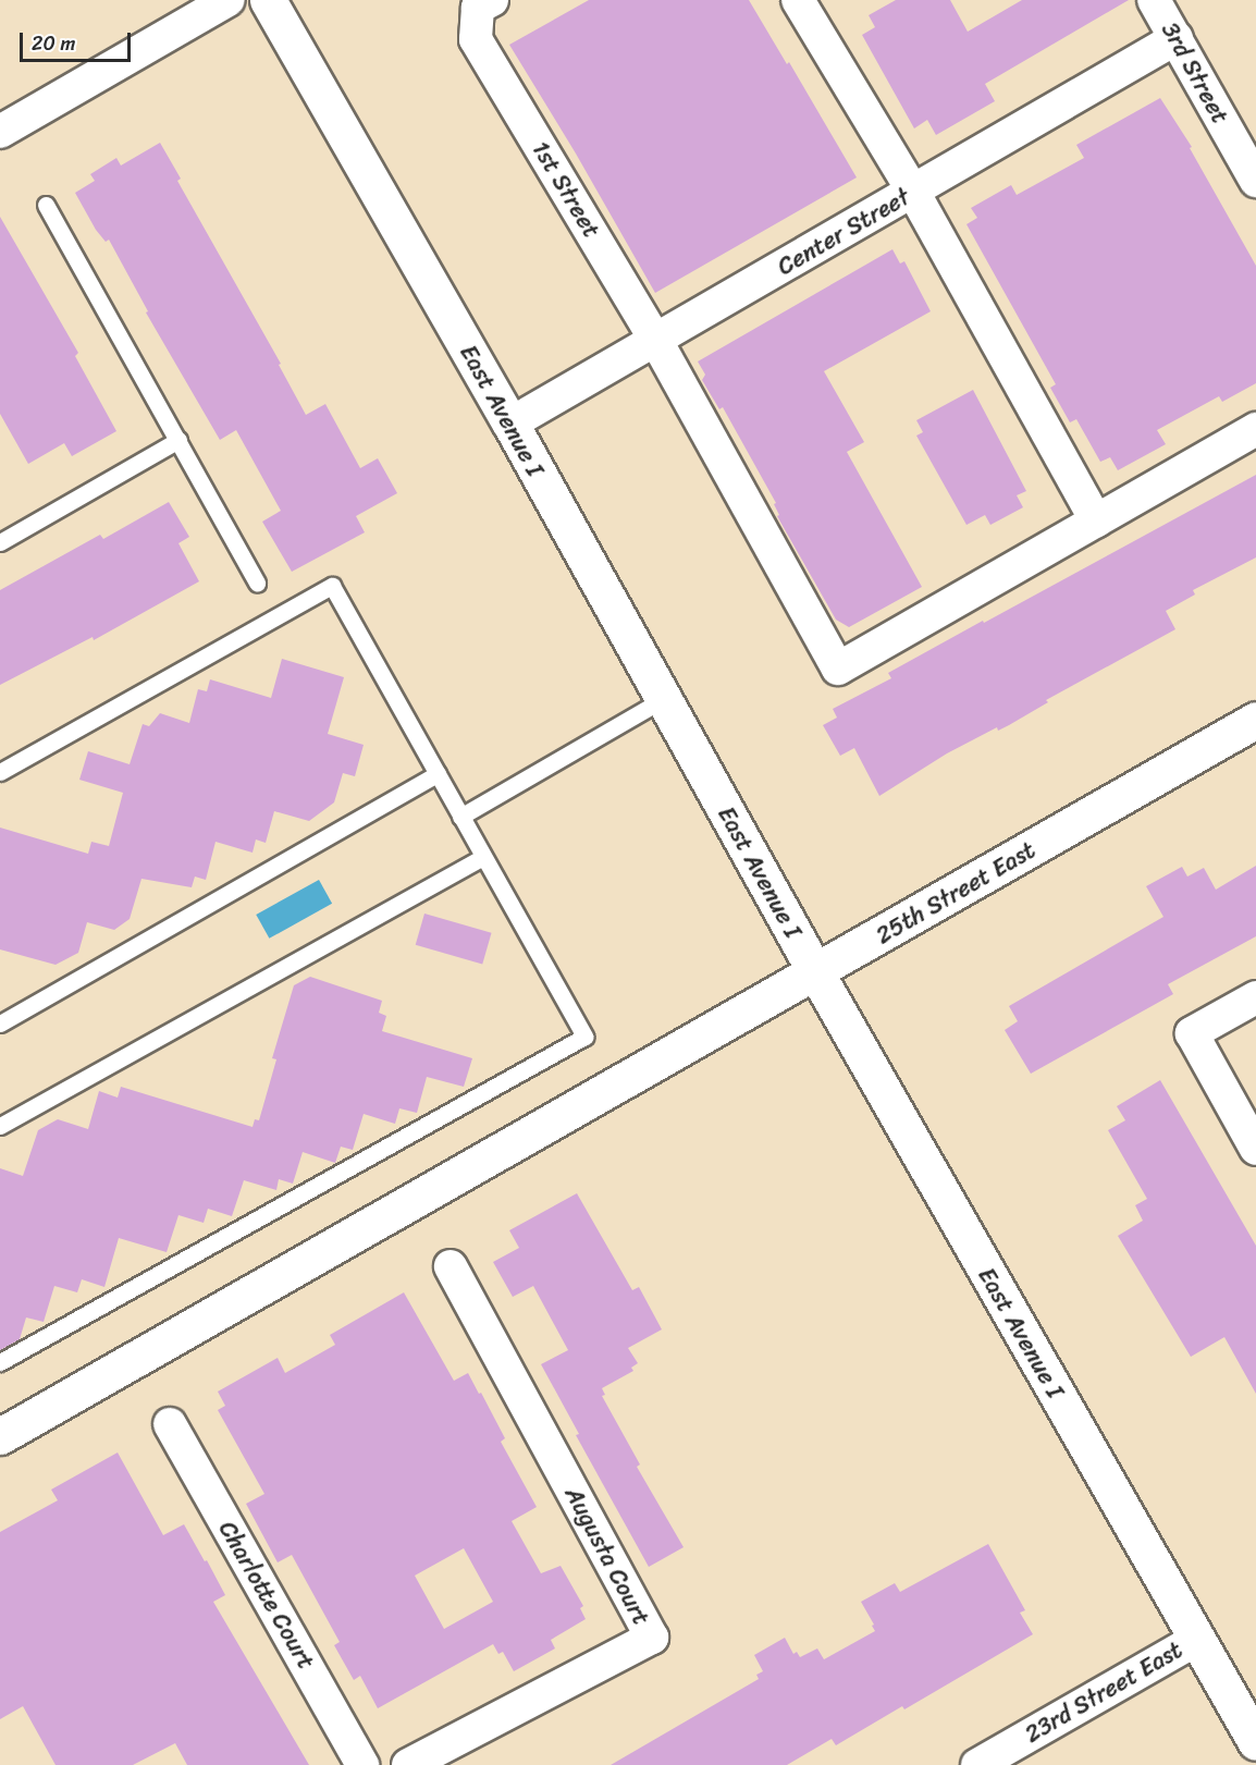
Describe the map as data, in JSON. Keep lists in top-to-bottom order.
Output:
{
  "streets": {
    "main road": ["East Avenue I", "25th Street East"],
    "street": [
      "3rd Street",
      "1st Street",
      "Center Street",
      "Augusta Court",
      "Charlotte Court",
      "23rd Street East"
    ]
  },
  "crossings": [
    ["3rd Street", "Center Street"],
    ["1st Street", "Center Street"],
    ["Center Street", "East Avenue I"],
    ["East Avenue I", "25th Street East"],
    ["East Avenue I", "23rd Street East"]
  ],
  "scale_bar": "20 m"
}
